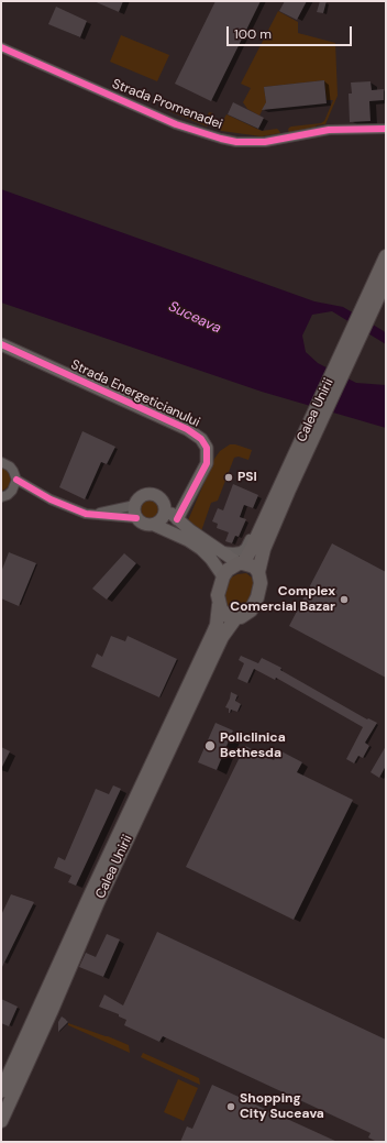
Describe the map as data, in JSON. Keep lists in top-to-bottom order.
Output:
{
  "streets": {
    "main road": ["Calea Unirii"],
    "street": ["Strada Promenadei", "Strada Energeticianului"]
  },
  "water": ["Suceava"],
  "places": [
    "PSI",
    "Complex Comercial Bazar",
    "Policlinica Bethesda",
    "Shopping City Suceava"
  ],
  "scale_bar": "100 m"
}
